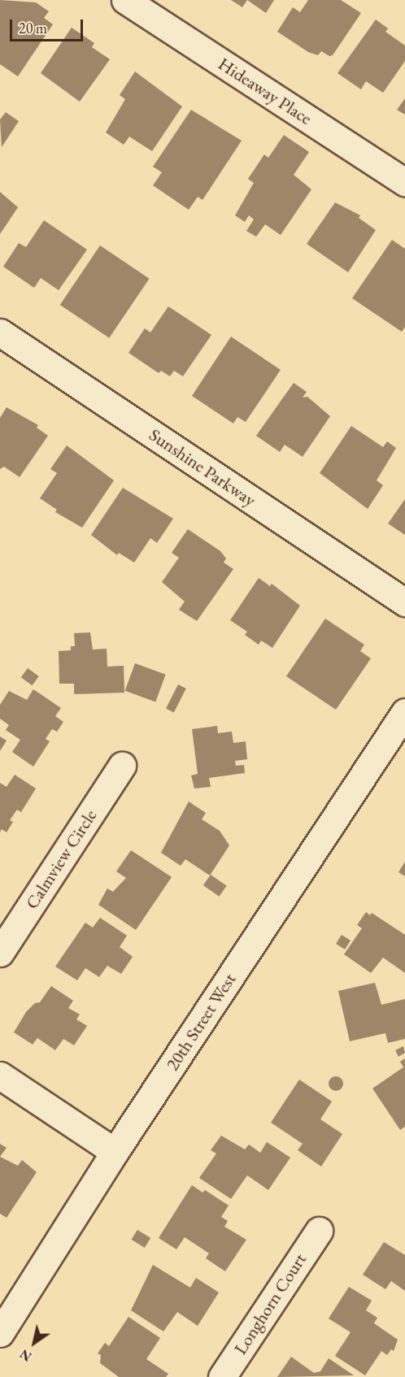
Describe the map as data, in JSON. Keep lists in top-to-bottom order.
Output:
{
  "streets": {
    "street": [
      "Hideaway Place",
      "Sunshine Parkway",
      "Calmview Circle",
      "20th Street West",
      "Longhorn Court"
    ]
  },
  "scale_bar": "20 m",
  "north": "bottom left"
}
